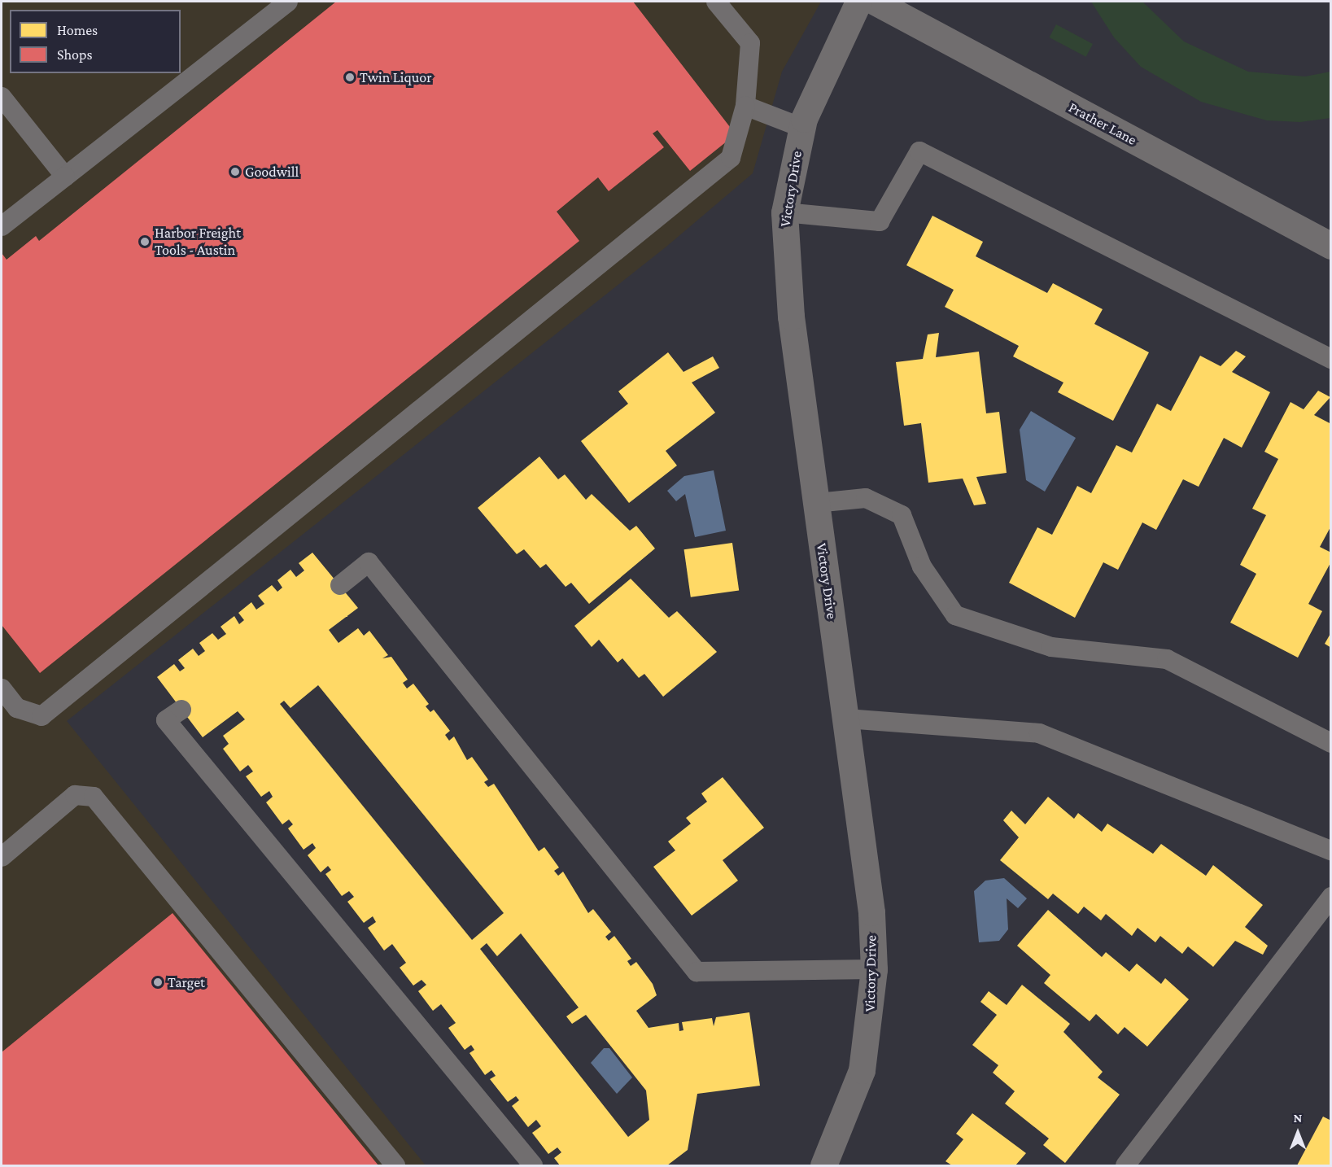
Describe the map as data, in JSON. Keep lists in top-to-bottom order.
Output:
{
  "streets": {
    "street": ["Prather Lane", "Victory Drive"]
  },
  "places": [
    "Twin Liquor",
    "Goodwill",
    "Harbor Freight Tools - Austin",
    "Target"
  ],
  "legend": ["Homes", "Shops"],
  "north": "top"
}
